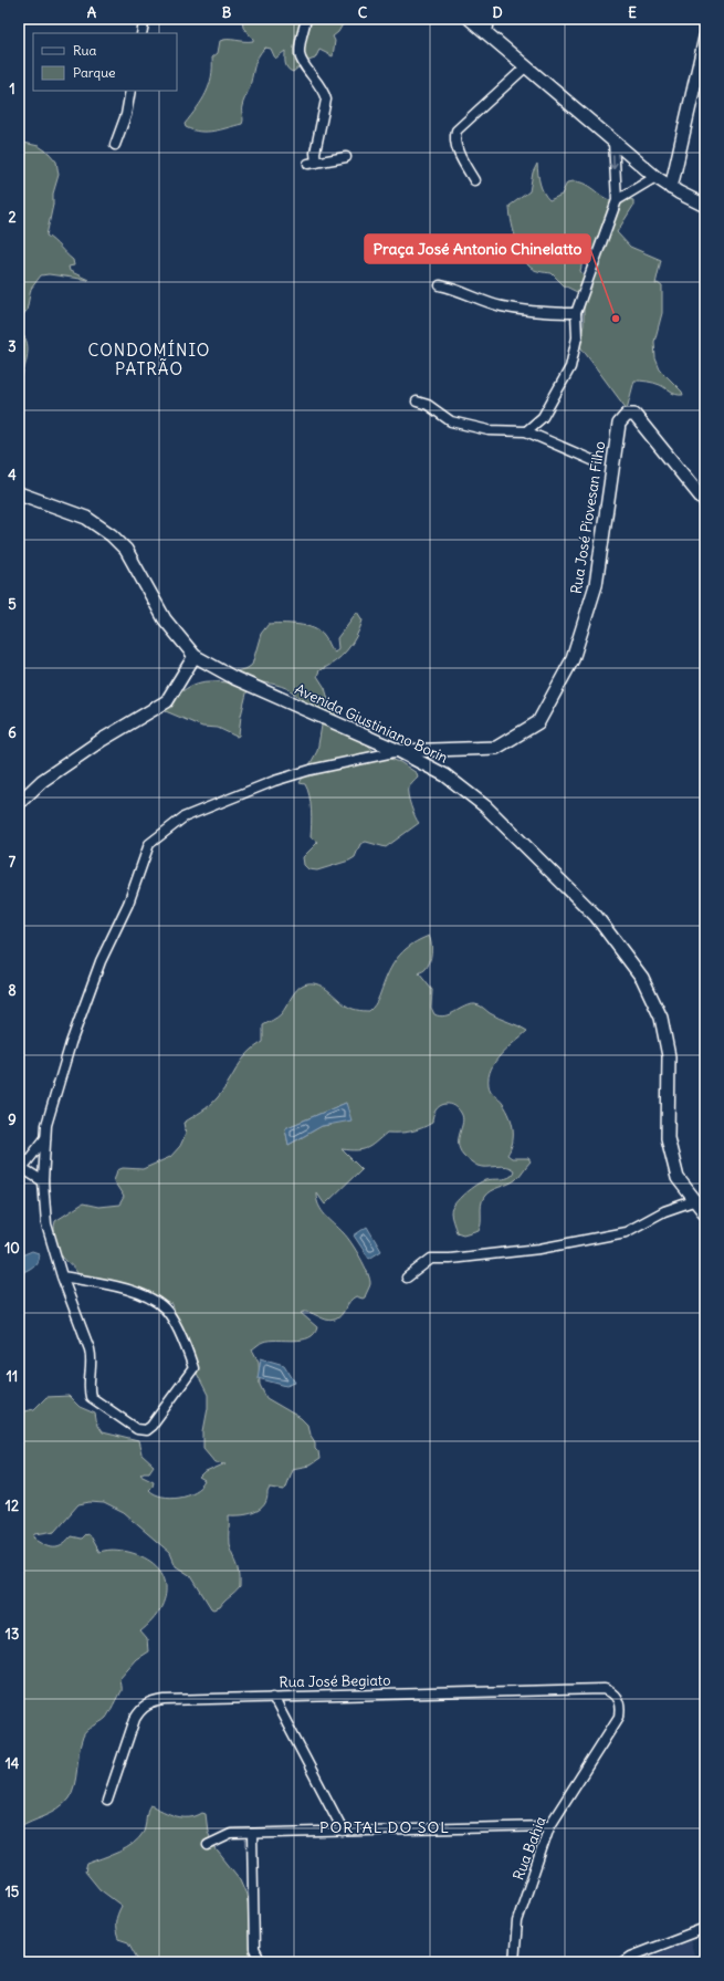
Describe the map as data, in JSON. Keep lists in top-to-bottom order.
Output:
{
  "streets": {
    "main road": ["Rua José Piovesan Filho", "Avenida Giustiniano Borin"],
    "street": ["Rua José Begiato", "Rua Bahia"]
  },
  "crossings": [
    ["Rua José Piovesan Filho", "Avenida Giustiniano Borin"],
    ["Rua José Begiato", "Rua Bahia"]
  ],
  "districts": ["CONDOMÍNIO PATRÃO", "PORTAL DO SOL"],
  "places": ["Praça José Antonio Chinelatto"],
  "legend": ["Rua", "Parque"],
  "grid": {
    "columns": [
      "A",
      "B",
      "C",
      "D",
      "E"
    ],
    "rows": [
      "1",
      "2",
      "3",
      "4",
      "5",
      "6",
      "7",
      "8",
      "9",
      "10",
      "11",
      "12",
      "13",
      "14",
      "15"
    ]
  }
}
